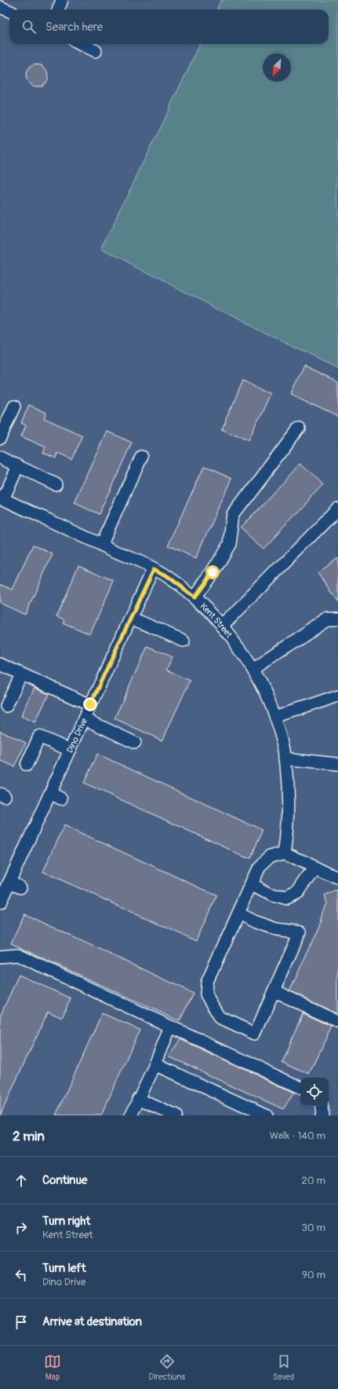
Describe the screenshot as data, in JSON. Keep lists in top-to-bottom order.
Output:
{
  "streets": {
    "street": ["Kent Street", "Dino Drive"]
  },
  "crossings": [
    ["Kent Street", "Dino Drive"]
  ],
  "north": "bottom left",
  "page": {
    "search": "Search here",
    "heading": ["2 min", "Walk · 140 m"],
    "list": [
      ["Continue", "20 m"],
      ["Turn right", "Kent Street", "30 m"],
      ["Turn left", "Dino Drive", "90 m"],
      "Arrive at destination"
    ],
    "nav": ["Map", "Directions", "Saved"]
  }
}
